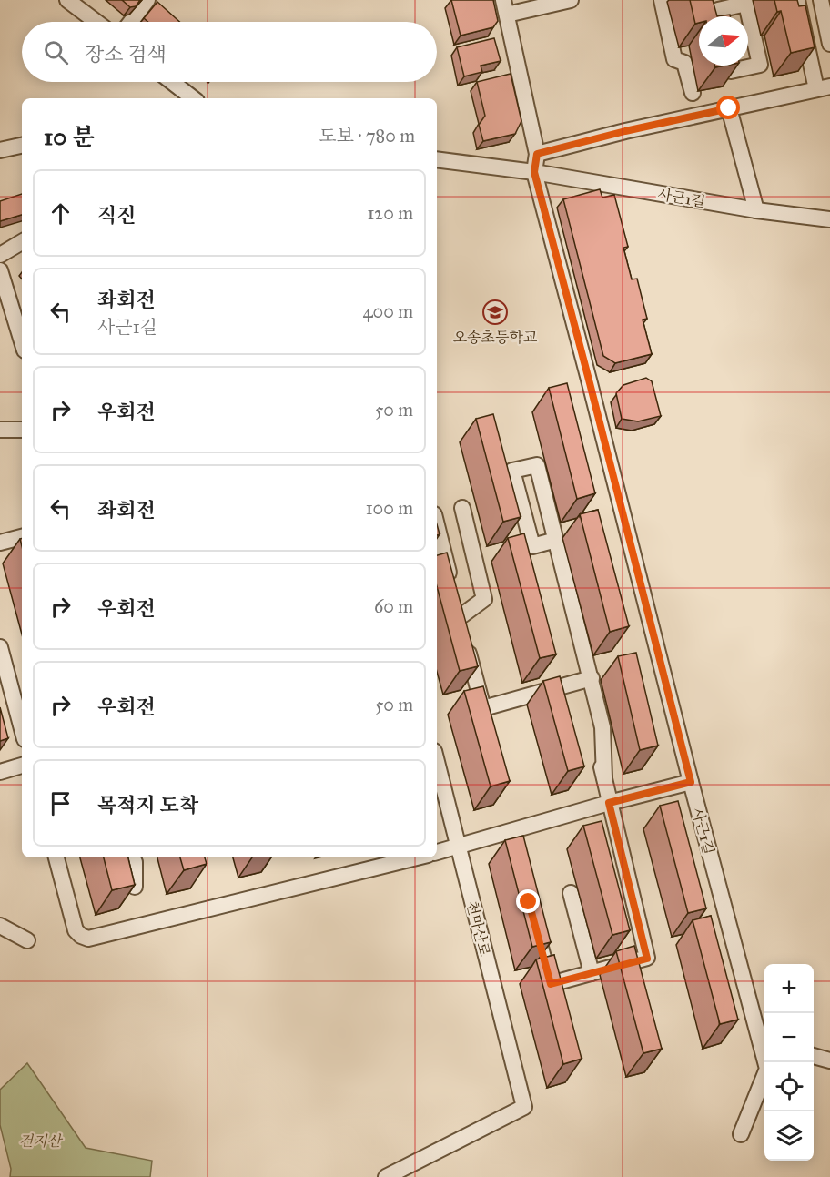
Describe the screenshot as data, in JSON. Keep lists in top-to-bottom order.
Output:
{
  "streets": {
    "street": ["사근1길", "천마산로"]
  },
  "parks": ["건지산"],
  "places": {
    "school or university": ["오송초등학교"]
  },
  "north": "right",
  "page": {
    "search": "장소 검색",
    "heading": ["10 분", "도보 · 780 m"],
    "list": [
      ["직진", "120 m"],
      ["좌회전", "사근1길", "400 m"],
      ["우회전", "50 m"],
      ["좌회전", "100 m"],
      ["우회전", "60 m"],
      ["우회전", "50 m"],
      "목적지 도착"
    ],
    "map_buttons": ["+", "−"]
  }
}
